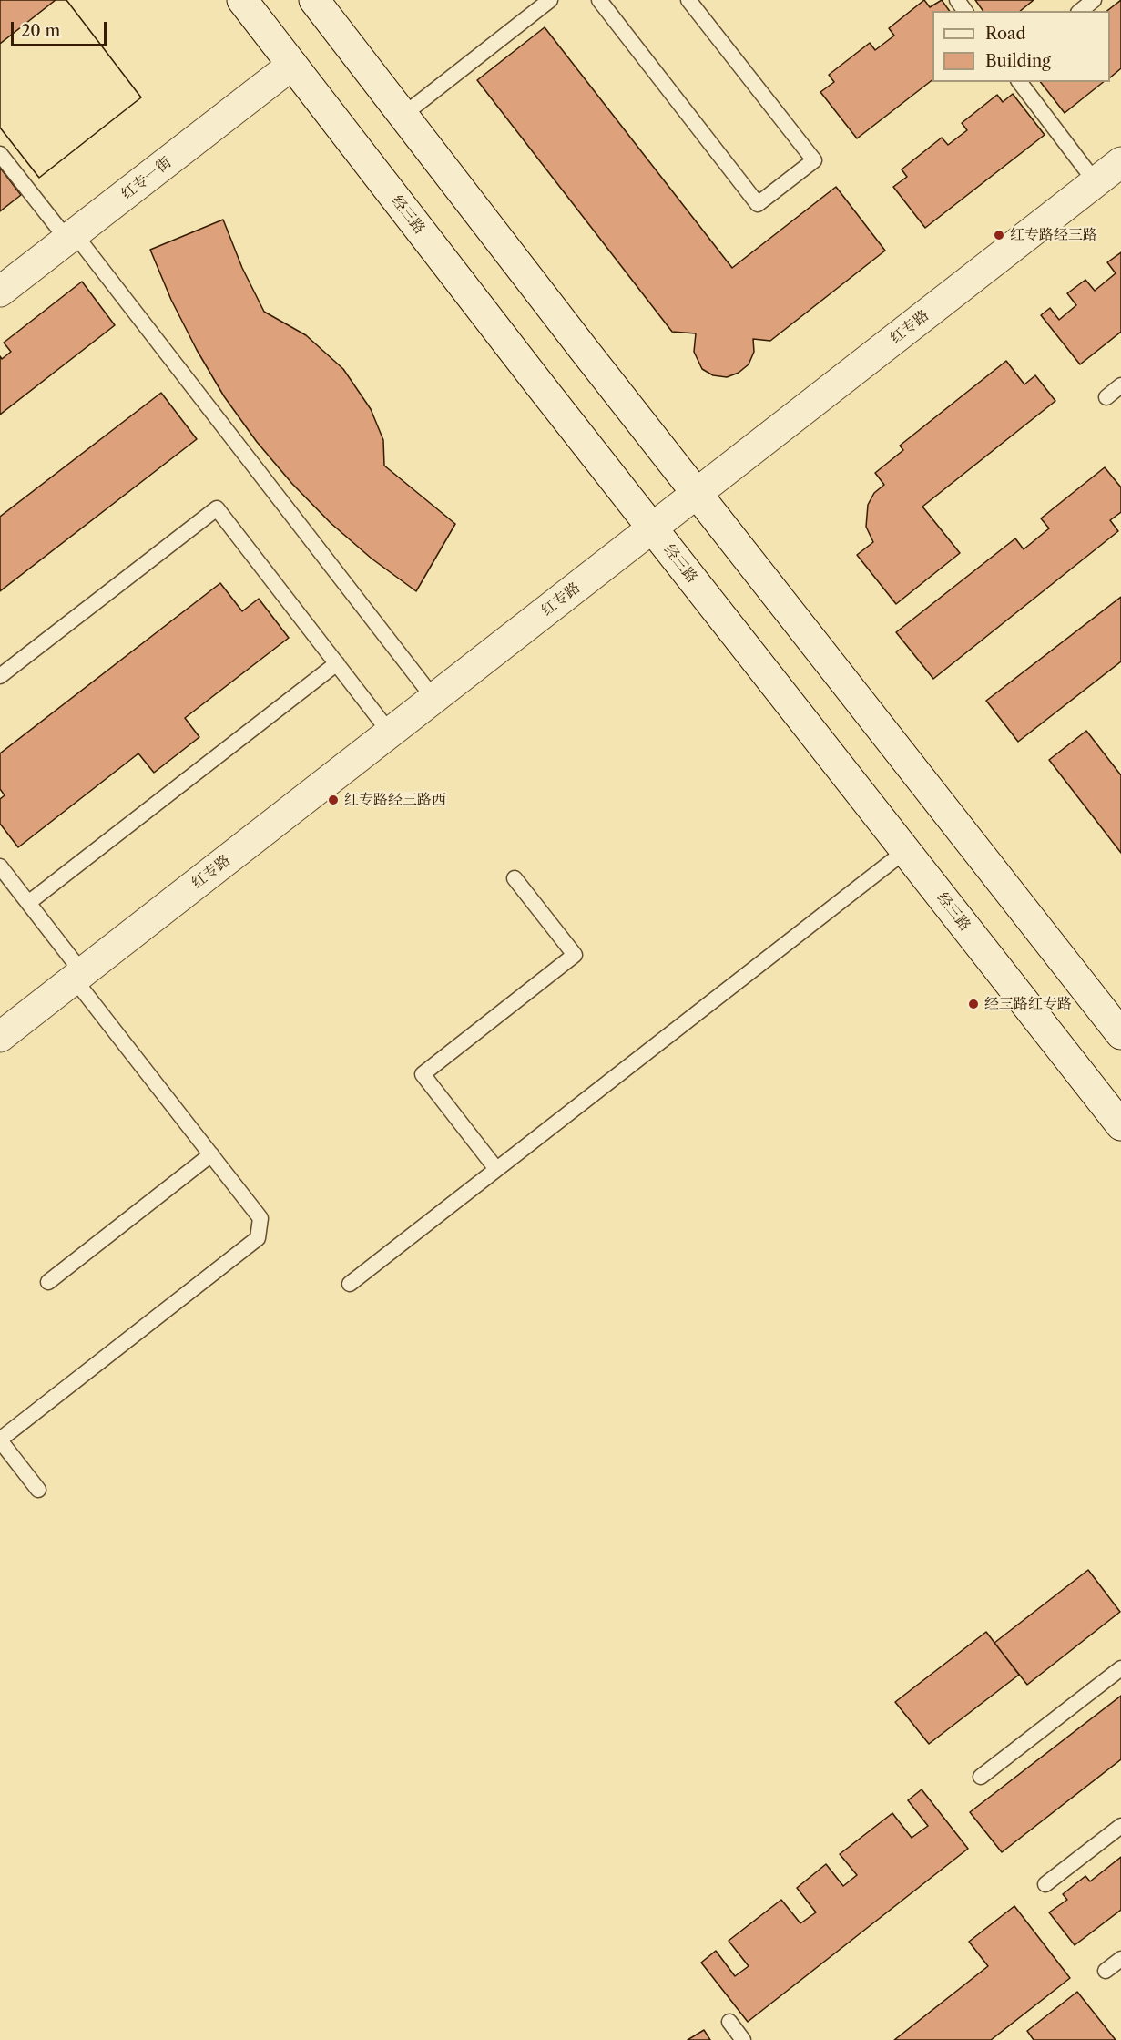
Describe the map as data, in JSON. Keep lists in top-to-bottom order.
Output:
{
  "streets": {
    "main road": ["红专一街", "经三路", "红专路"]
  },
  "crossings": [
    ["红专一街", "经三路"],
    ["经三路", "红专路"]
  ],
  "places": ["红专路经三路", "红专路经三路西", "经三路红专路"],
  "legend": ["Road", "Building"],
  "scale_bar": "20 m"
}
